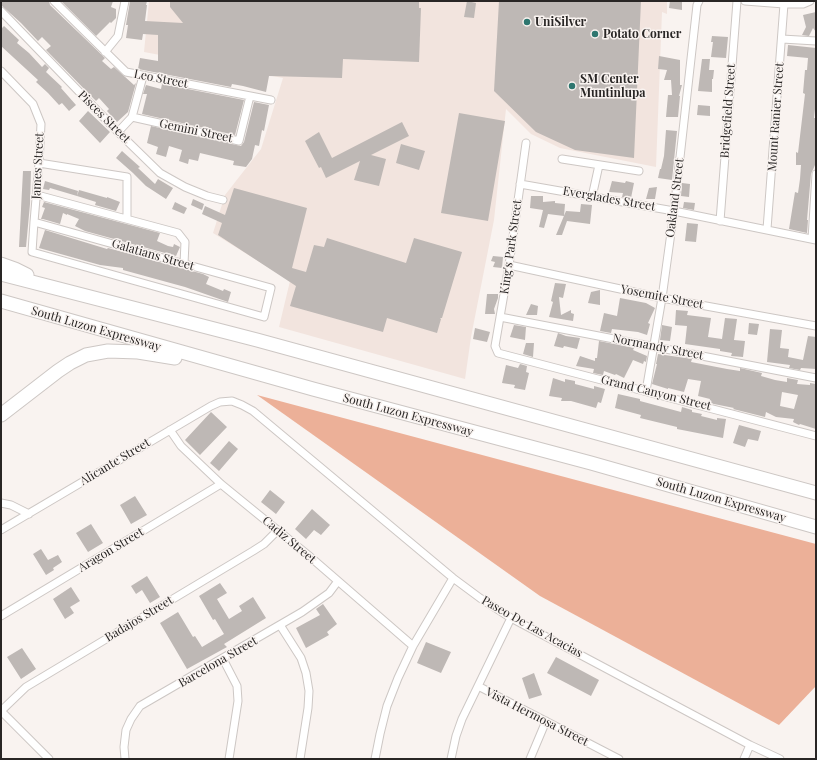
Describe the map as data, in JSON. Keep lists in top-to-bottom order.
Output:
{
  "streets": {
    "highway": ["South Luzon Expressway"],
    "street": [
      "Leo Street",
      "Bridgefield Street",
      "Pisces Street",
      "Mount Ranier Street",
      "Gemini Street",
      "James Street",
      "Oakland Street",
      "Everglades Street",
      "King's Park Street",
      "Galatians Street",
      "Yosemite Street",
      "Normandy Street",
      "Grand Canyon Street",
      "Alicante Street",
      "Cadiz Street",
      "Aragon Street",
      "Badajos Street",
      "Paseo De Las Acacias",
      "Barcelona Street",
      "Vista Hermosa Street"
    ]
  },
  "crossings": [
    ["Leo Street", "Gemini Street"],
    ["Bridgefield Street", "Everglades Street"],
    ["Mount Ranier Street", "Everglades Street"],
    ["James Street", "Galatians Street"],
    ["Oakland Street", "Everglades Street"],
    ["Oakland Street", "Yosemite Street"],
    ["Oakland Street", "Normandy Street"],
    ["Oakland Street", "Grand Canyon Street"],
    ["Everglades Street", "King's Park Street"],
    ["King's Park Street", "Yosemite Street"],
    ["King's Park Street", "Normandy Street"],
    ["King's Park Street", "Grand Canyon Street"],
    ["Alicante Street", "Cadiz Street"],
    ["Alicante Street", "Paseo De Las Acacias"],
    ["Cadiz Street", "Aragon Street"],
    ["Cadiz Street", "Badajos Street"],
    ["Cadiz Street", "Barcelona Street"]
  ],
  "places": ["UniSilver", "Potato Corner", "SM Center Muntinlupa"]
}
